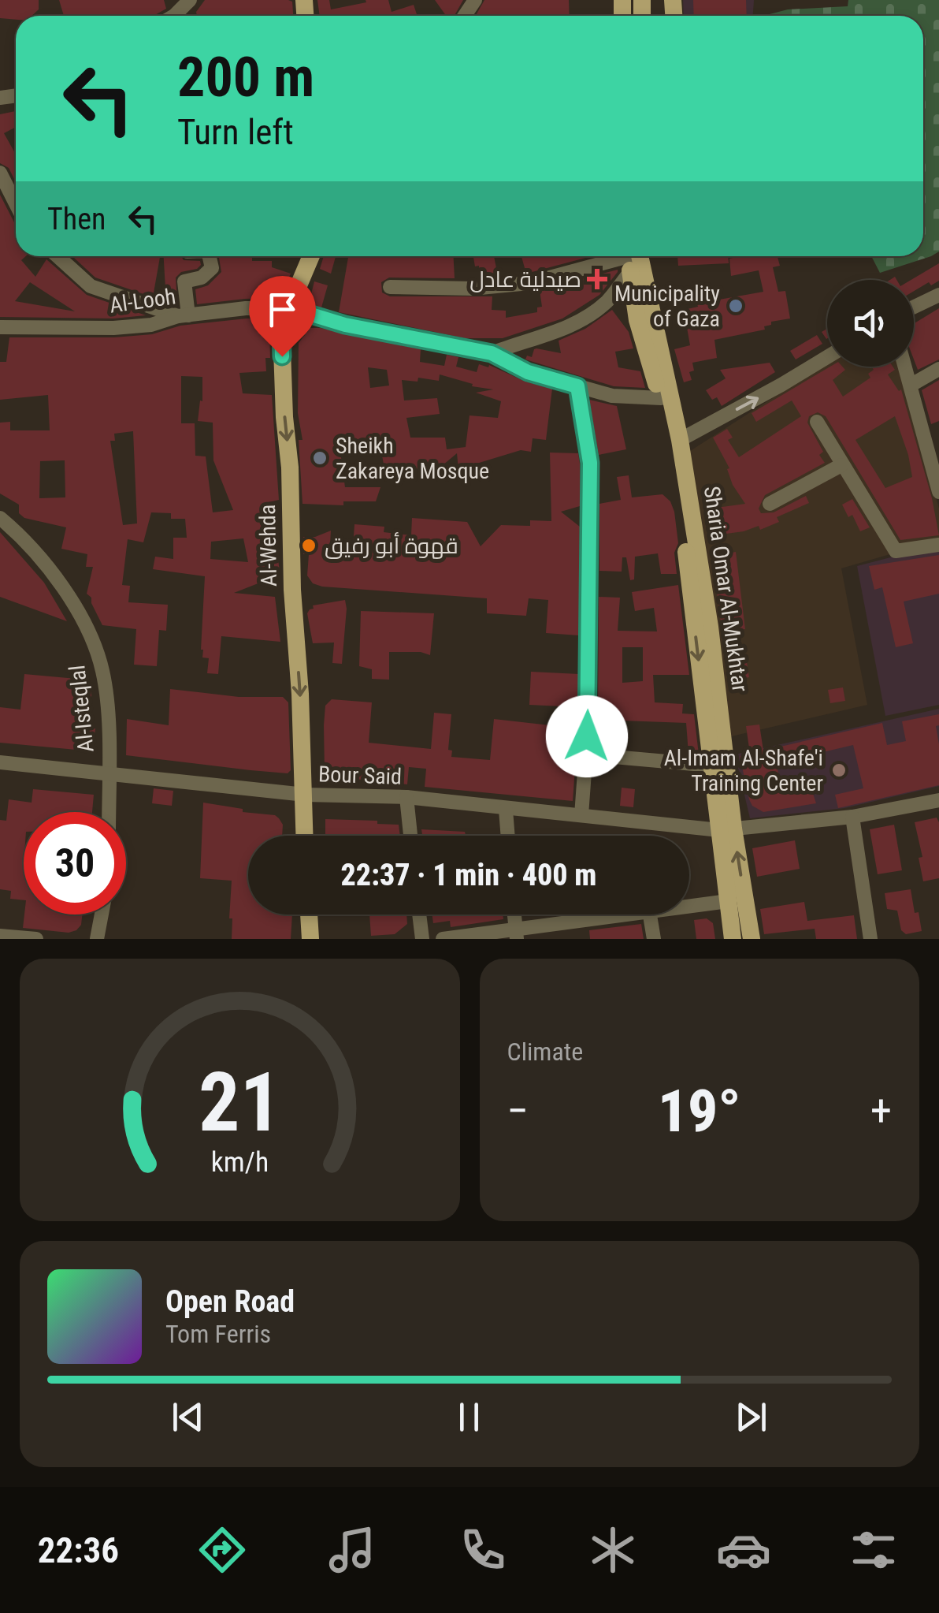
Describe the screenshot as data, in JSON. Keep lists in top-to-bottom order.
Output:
{
  "streets": {
    "main road": ["Al-Wehda", "Sharia Omar Al-Mukhtar"],
    "street": ["Al-Looh", "Al-Isteqlal", "Bour Said"]
  },
  "crossings": [
    ["Al-Looh", "Al-Wehda"],
    ["Al-Wehda", "Bour Said"],
    ["Sharia Omar Al-Mukhtar", "Bour Said"],
    ["Al-Isteqlal", "Bour Said"]
  ],
  "one_way": ["Al-Wehda"],
  "places": {
    "health": ["صيدلية عادل"],
    "other": [
      "Municipality of Gaza",
      "Sheikh Zakareya Mosque",
      "قهوة أبو رفيق",
      "Al-Imam Al-Shafe'i Training Center"
    ]
  },
  "page": {
    "turn": ["200 m", "Turn left"],
    "then": "Then",
    "limit": "30",
    "trip": "22:37 · 1 min · 400 m",
    "tile": "Climate",
    "heat": ["−", "19°", "+"],
    "song": ["Open Road", "Tom Ferris"],
    "tabs": "22:36",
    "gauge": ["21", "km/h"]
  }
}
